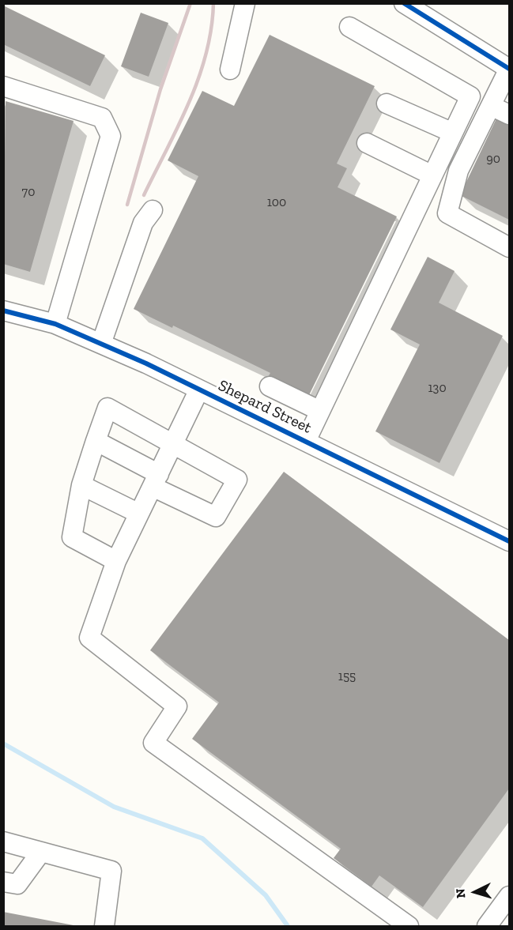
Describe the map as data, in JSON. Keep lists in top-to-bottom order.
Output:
{
  "streets": {
    "street": ["Shepard Street"]
  },
  "house_numbers": [
    "90",
    "70",
    "100",
    "130",
    "155"
  ],
  "north": "left"
}
